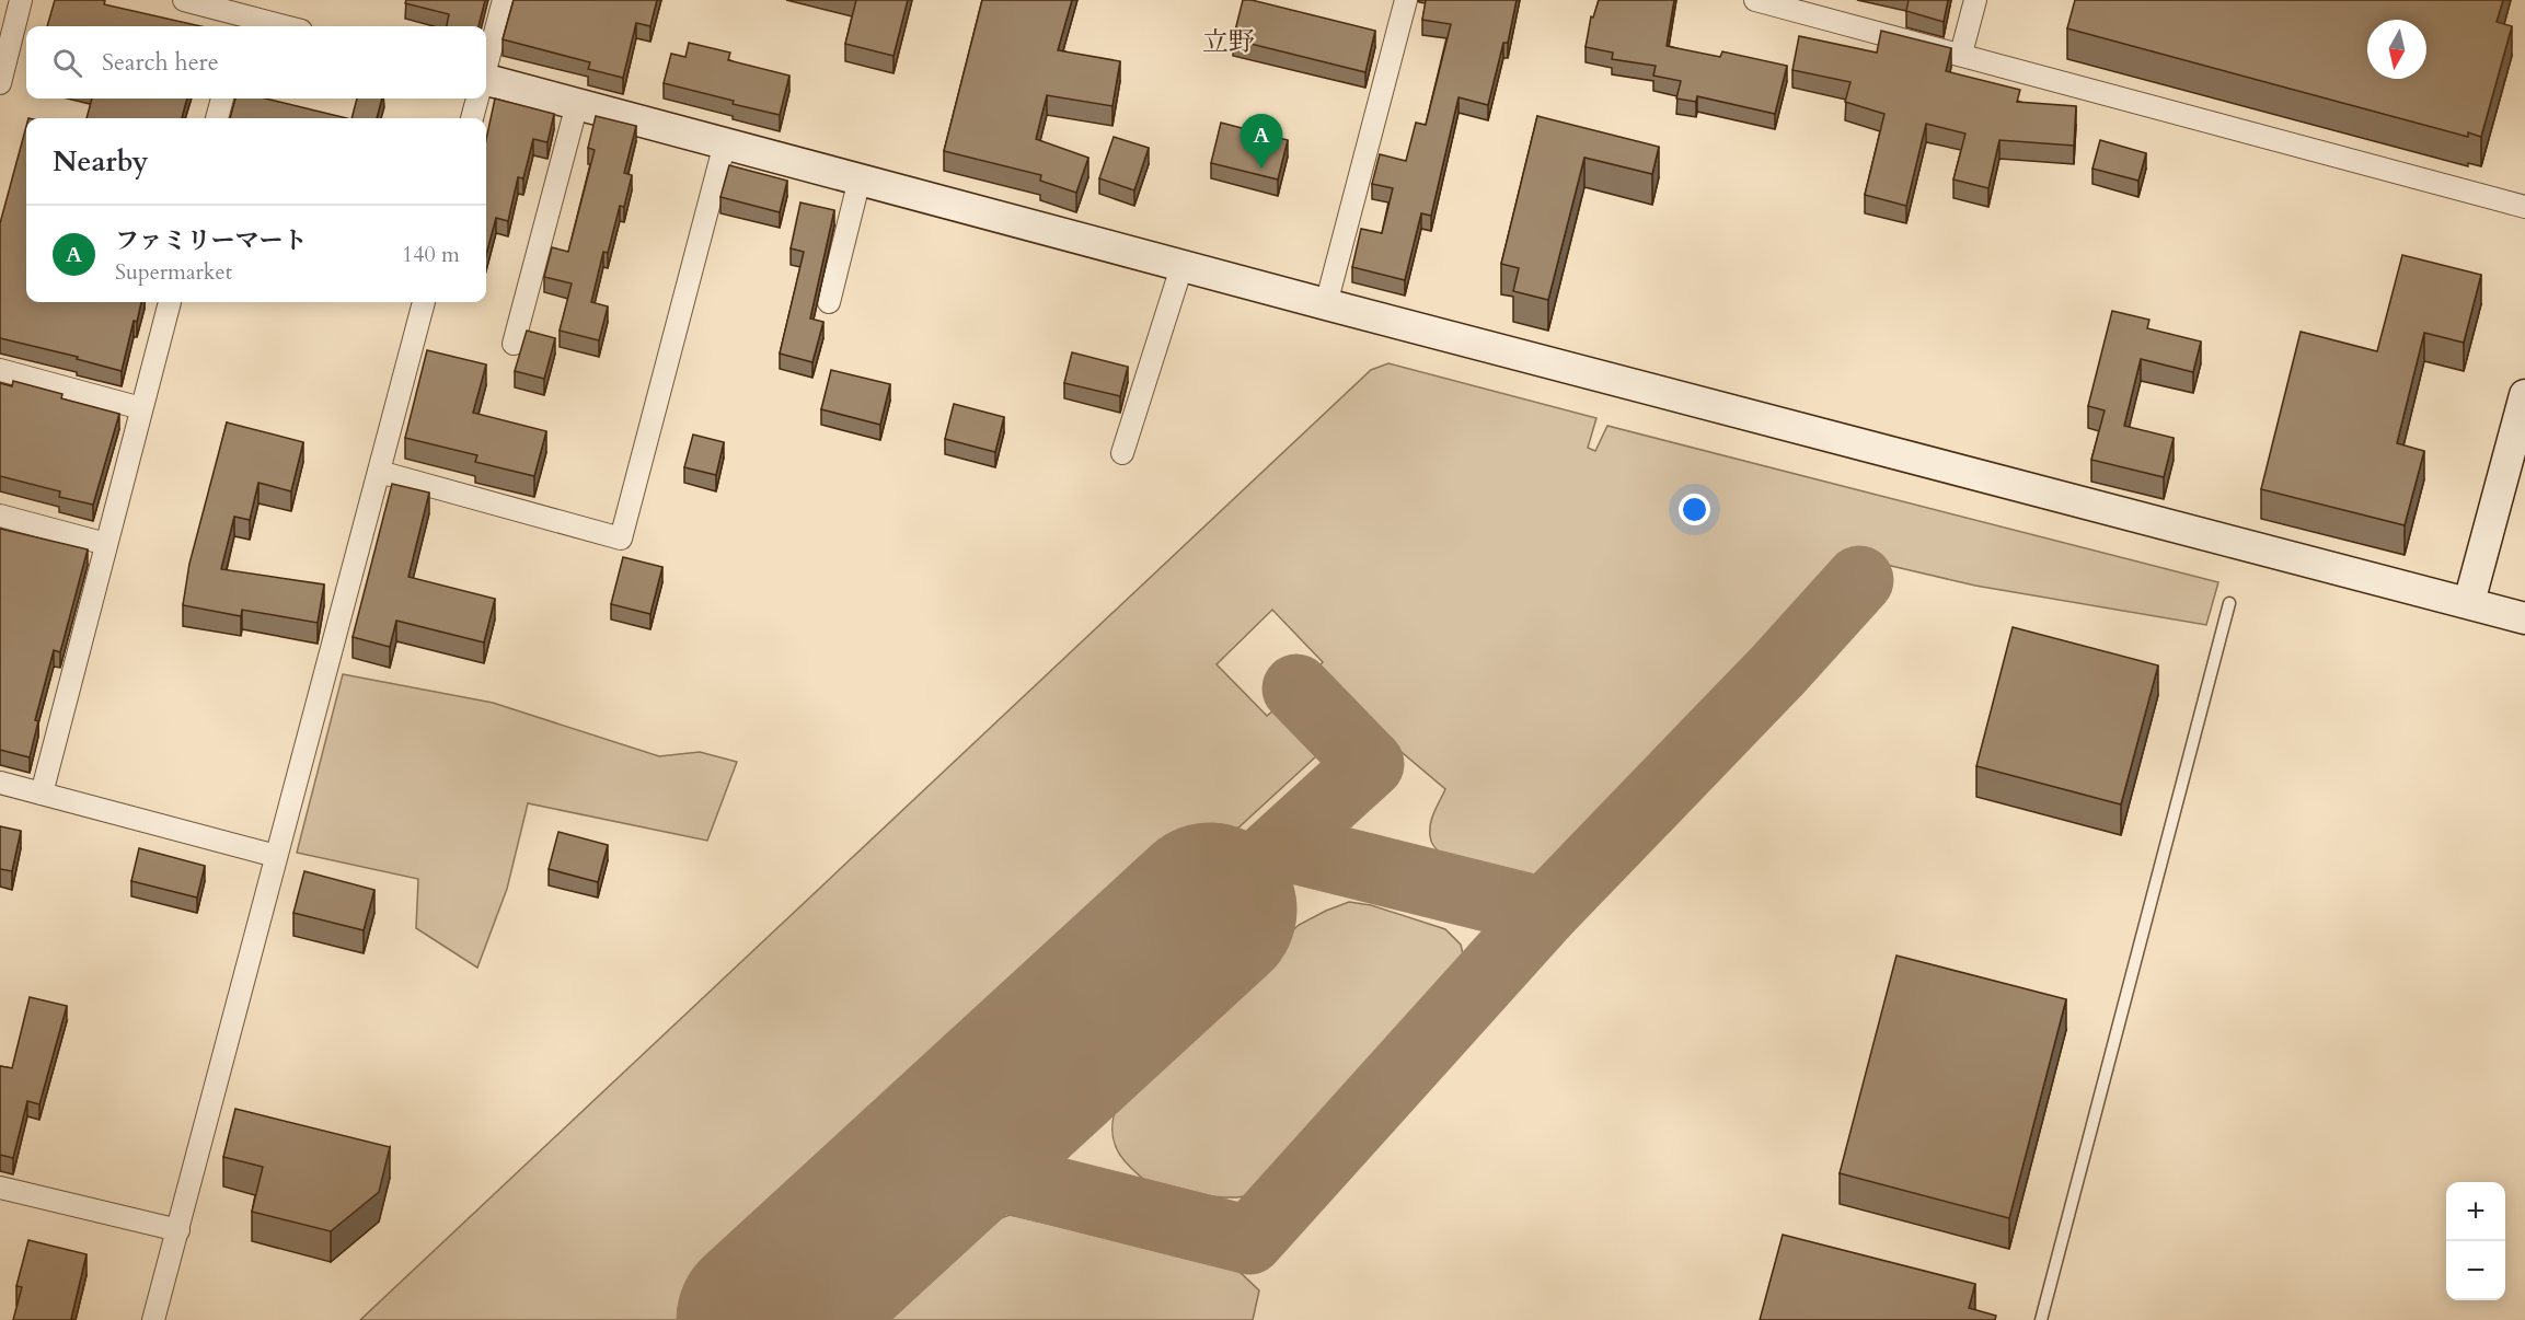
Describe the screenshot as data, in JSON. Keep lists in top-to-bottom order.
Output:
{
  "districts": ["立野"],
  "north": "bottom",
  "page": {
    "search": "Search here",
    "pins": "A",
    "heading": "Nearby",
    "list": [
      {
        "mark": "A",
        "name": "ファミリーマート",
        "note": "Supermarket",
        "value": "140 m"
      }
    ],
    "map_buttons": ["+", "−"]
  }
}
